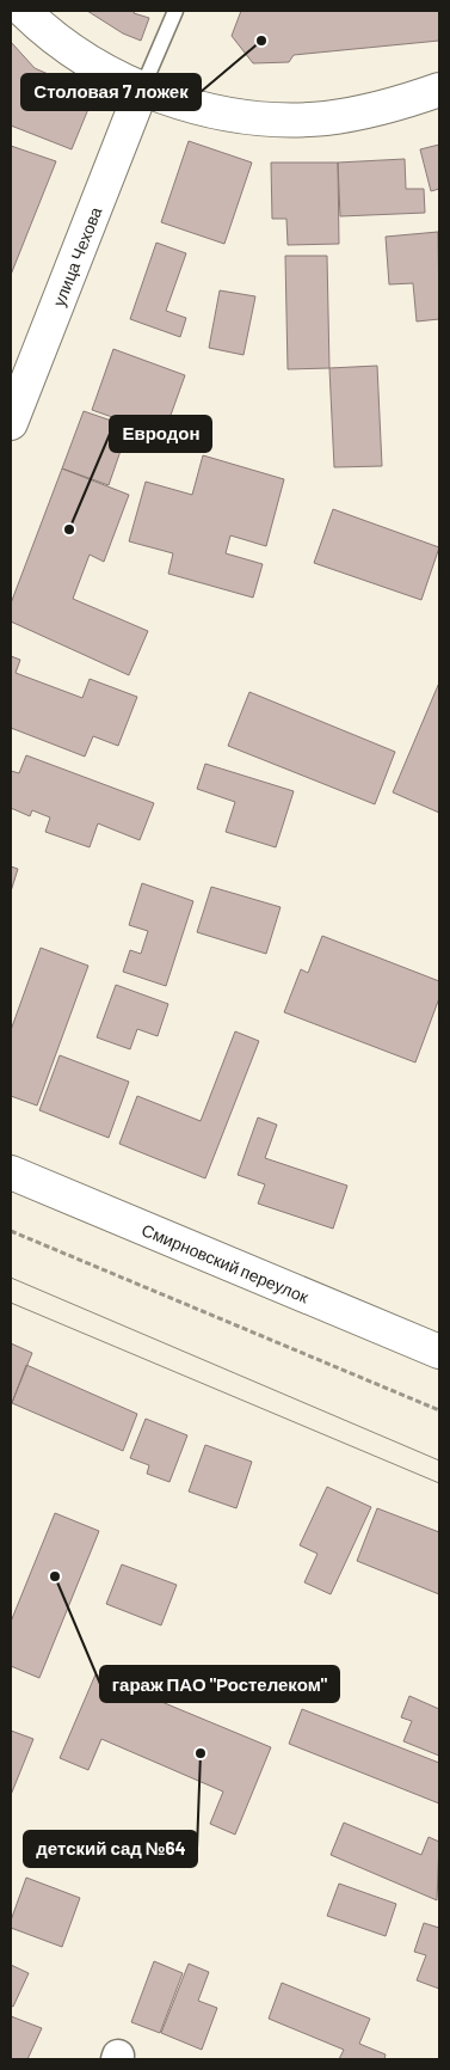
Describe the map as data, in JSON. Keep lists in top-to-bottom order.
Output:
{
  "streets": {
    "main road": ["улица Чехова", "Смирновский переулок"]
  },
  "places": [
    "Столовая 7 ложек",
    "Евродон",
    "гараж ПАО \"Ростелеком\"",
    "детский сад №64"
  ]
}
